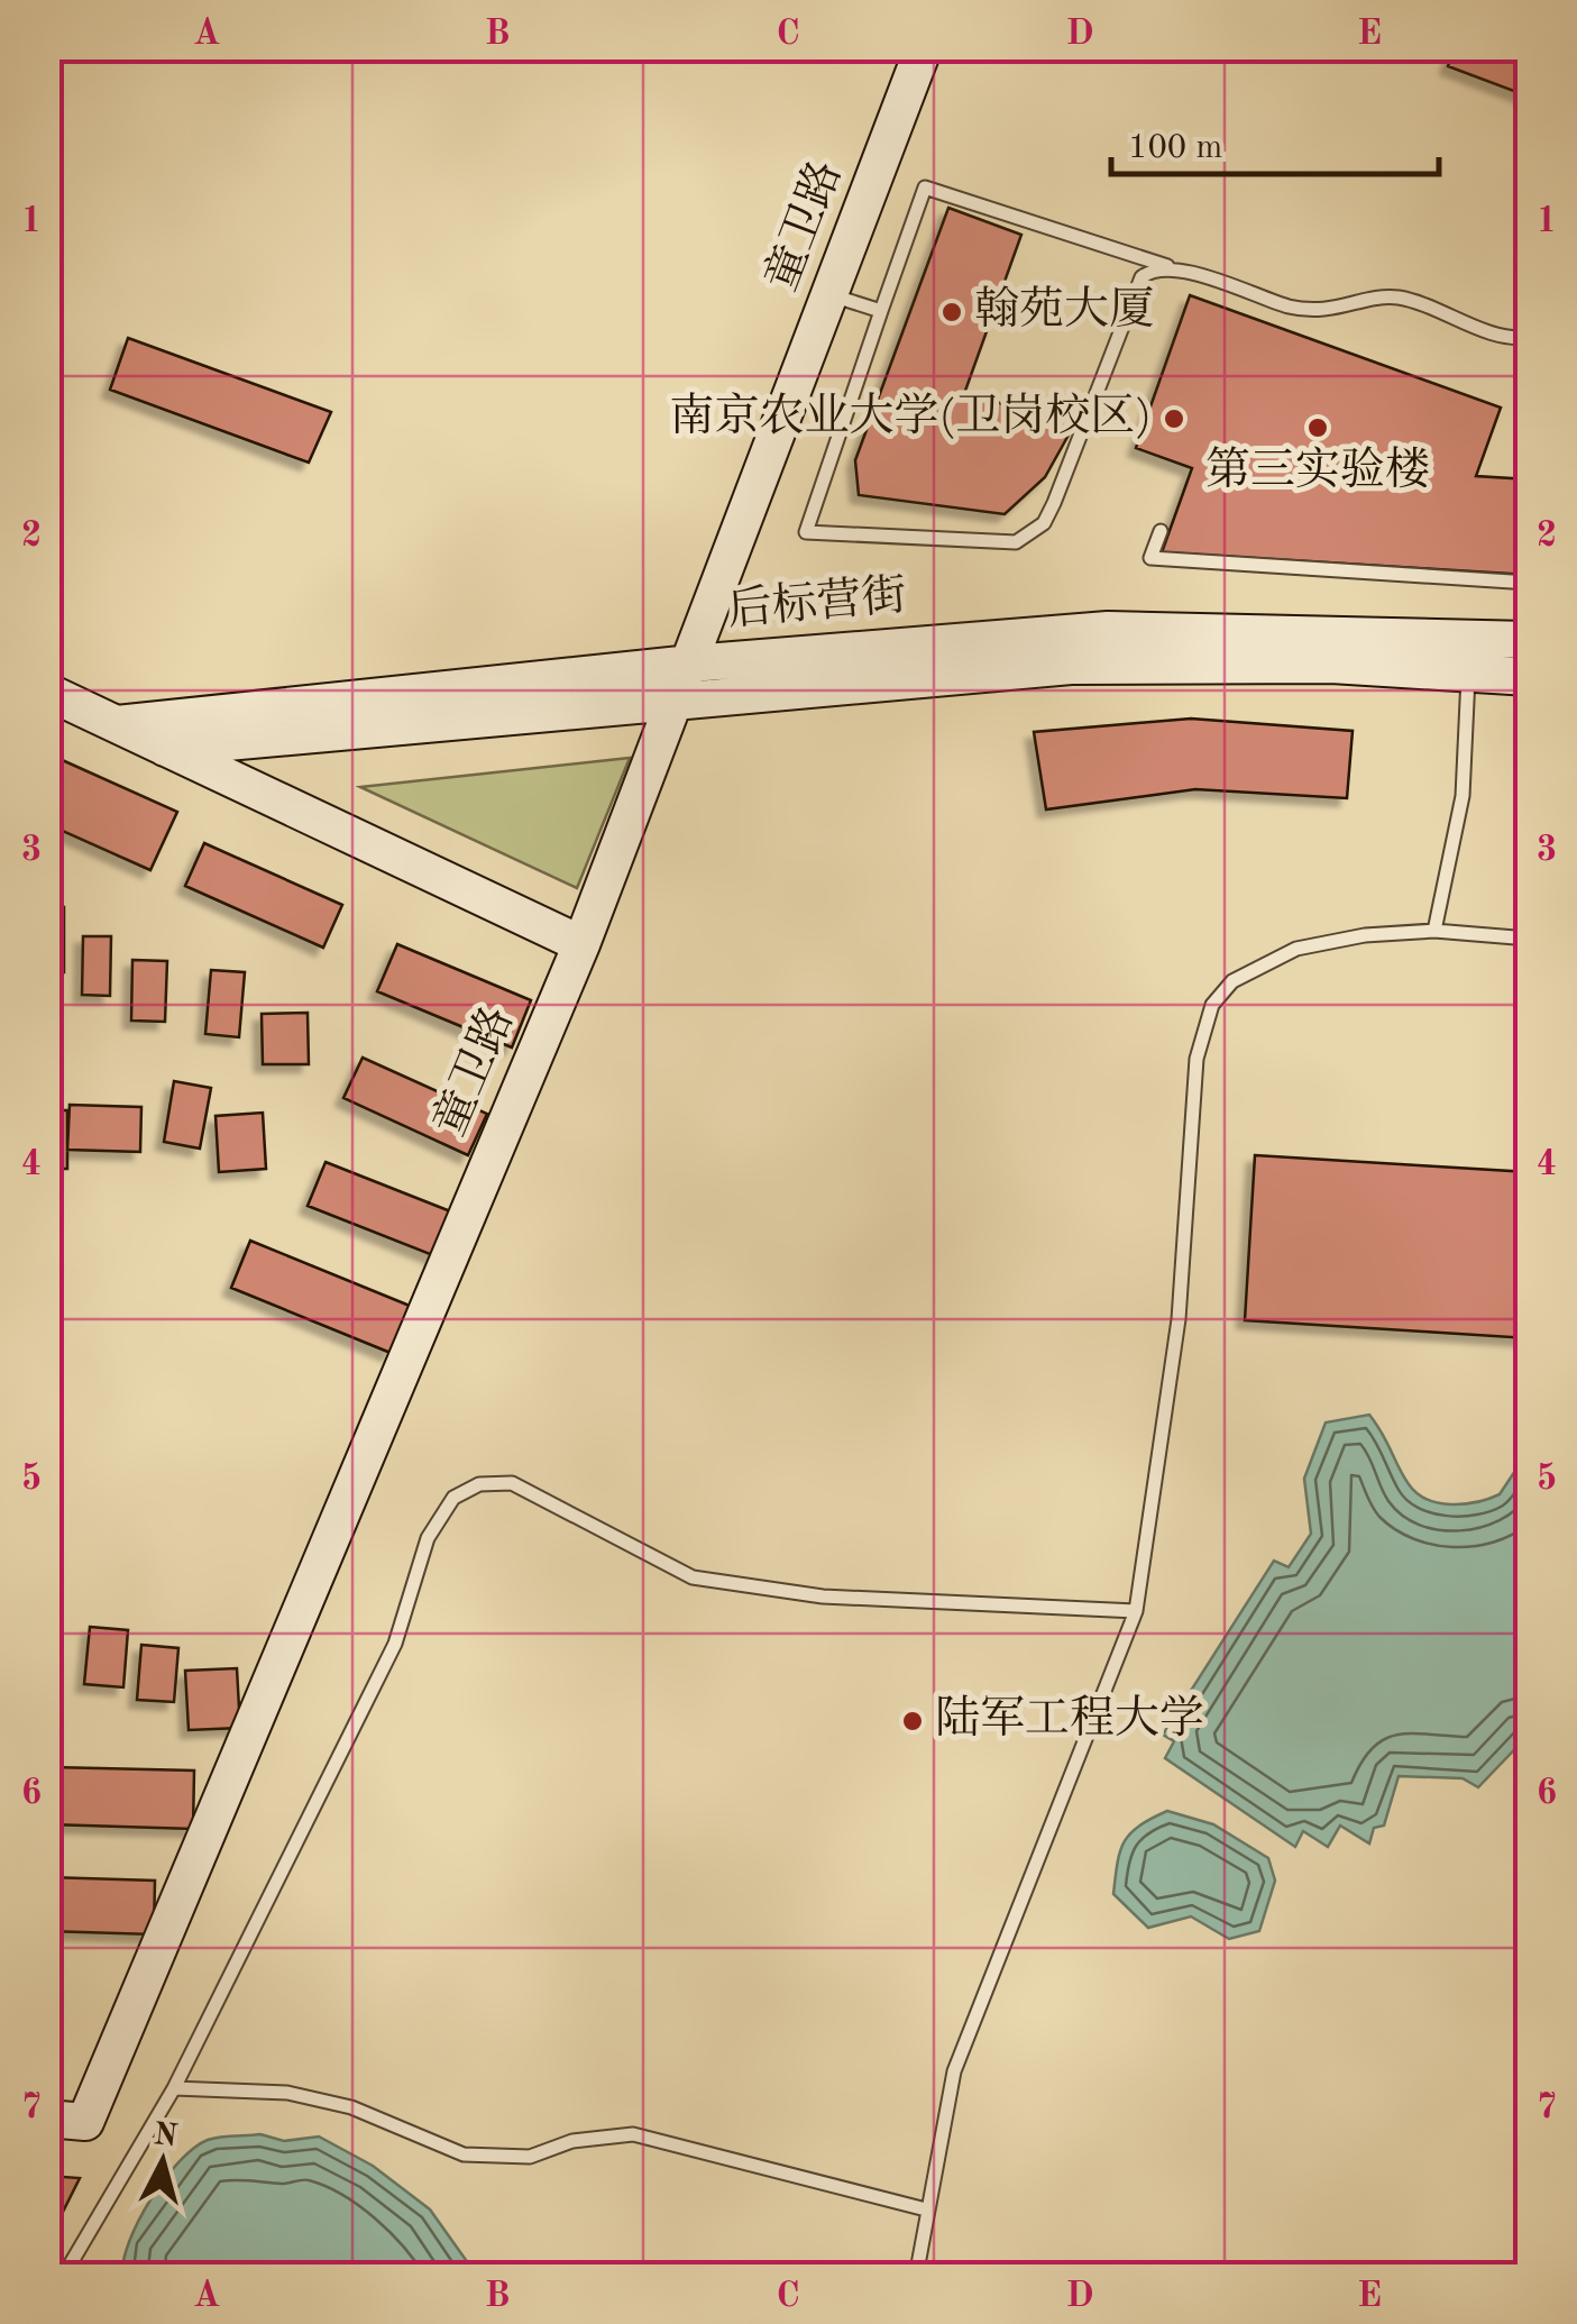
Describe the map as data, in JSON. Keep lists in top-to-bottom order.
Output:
{
  "streets": {
    "street": ["童卫路", "后标营街"]
  },
  "crossings": [
    ["童卫路", "后标营街"]
  ],
  "places": [
    "翰苑大厦",
    "南京农业大学(卫岗校区)",
    "第三实验楼",
    "陆军工程大学"
  ],
  "scale_bar": "100 m",
  "north": "top",
  "grid": {
    "columns": [
      "A",
      "B",
      "C",
      "D",
      "E"
    ],
    "rows": [
      "1",
      "2",
      "3",
      "4",
      "5",
      "6",
      "7"
    ]
  }
}
